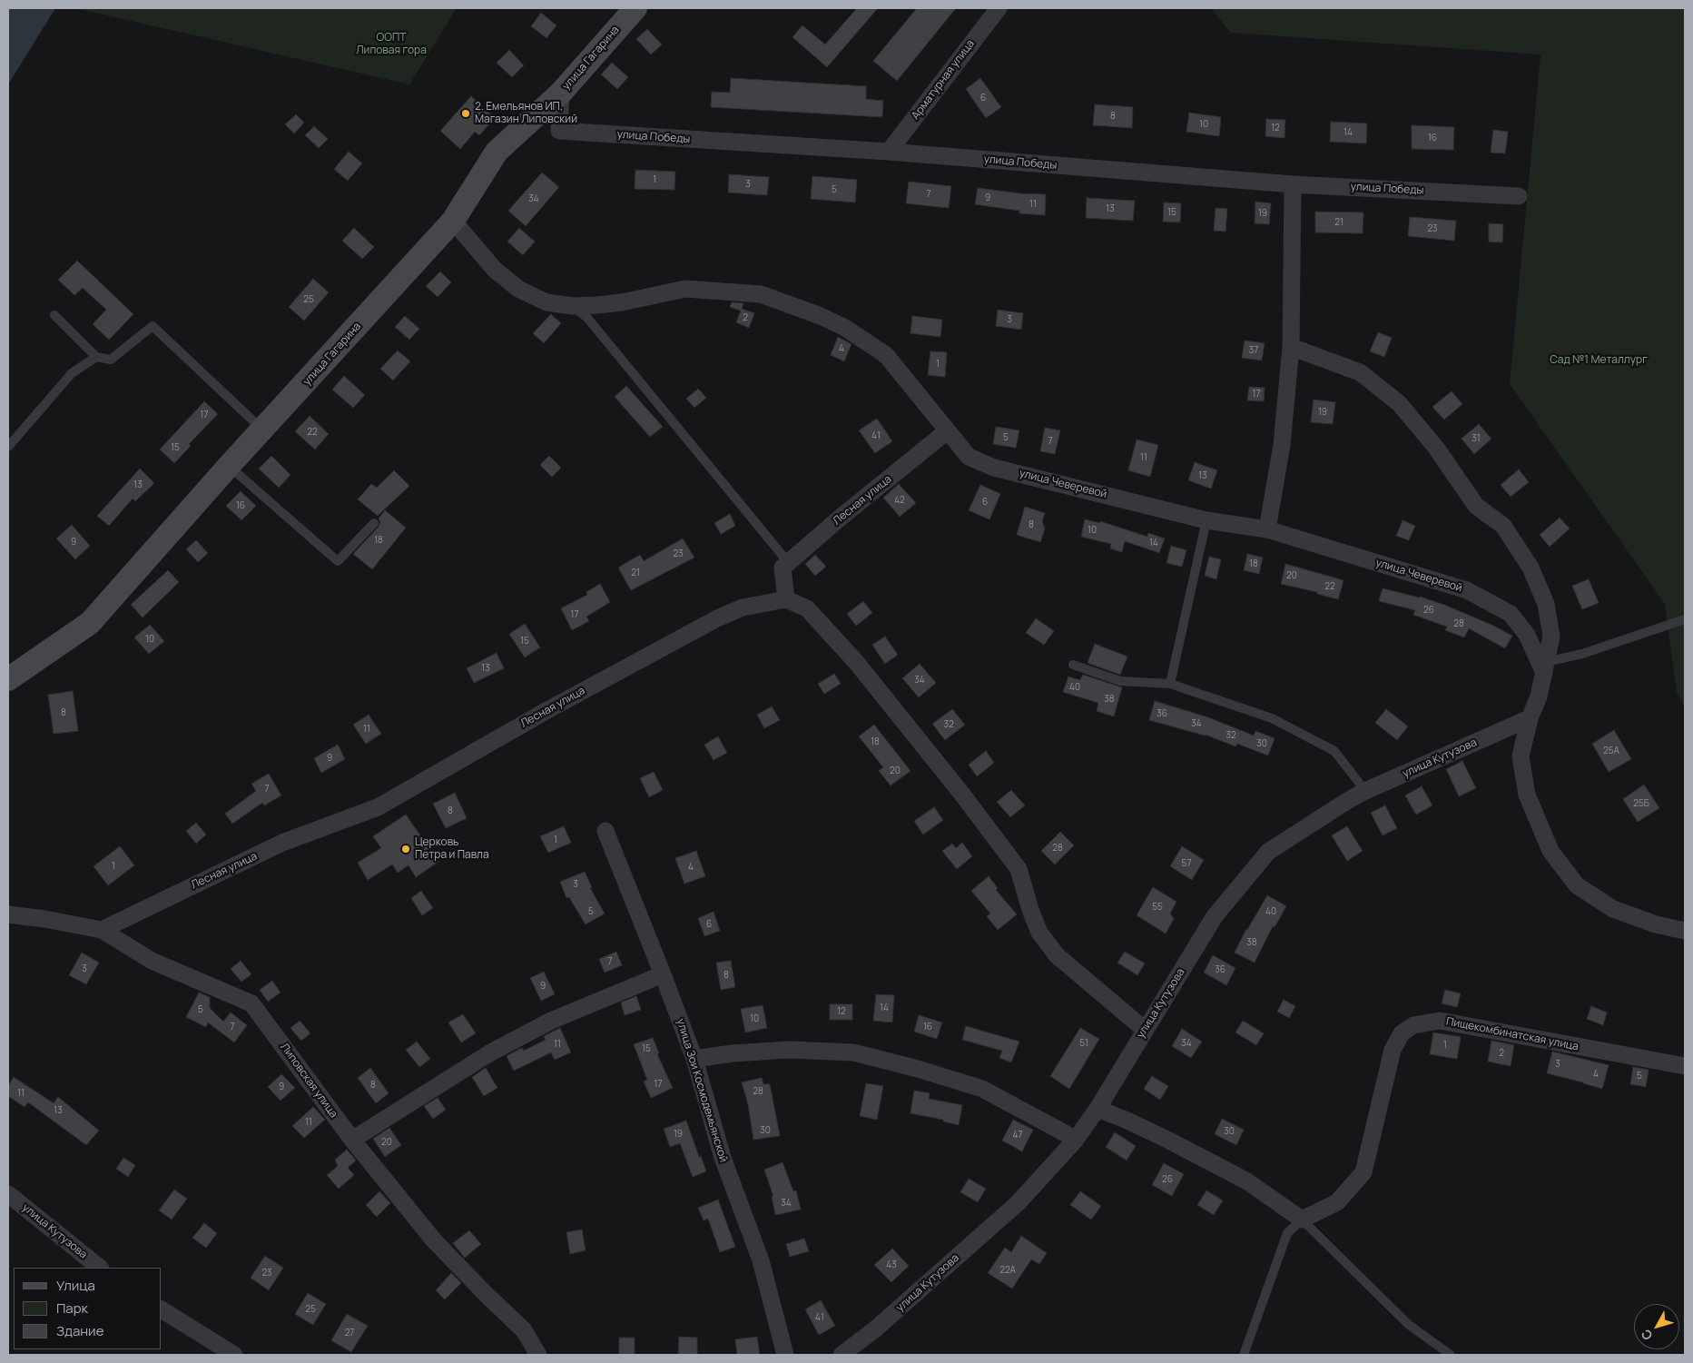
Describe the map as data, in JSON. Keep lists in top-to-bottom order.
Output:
{
  "streets": {
    "street": [
      "улица Гагарина",
      "Арматурная улица",
      "улица Победы",
      "улица Чеверевой",
      "Лесная улица",
      "улица Кутузова",
      "Пищекомбинатская улица",
      "Липовская улица",
      "улица Зои Космодемьянской"
    ]
  },
  "crossings": [
    ["улица Гагарина", "улица Победы"],
    ["улица Гагарина", "улица Чеверевой"],
    ["Арматурная улица", "улица Победы"],
    ["улица Чеверевой", "Лесная улица"],
    ["Лесная улица", "Липовская улица"]
  ],
  "parks": ["ООПТ Липовая гора", "Сад №1 Металлург"],
  "places": ["2. Емельянов ИП, Магазин Липовский", "Церковь Петра и Павла"],
  "house_numbers": [
    "6",
    "8",
    "10",
    "12",
    "14",
    "16",
    "1",
    "3",
    "5",
    "7",
    "9",
    "34",
    "11",
    "13",
    "15",
    "19",
    "21",
    "23",
    "25",
    "2",
    "3",
    "4",
    "37",
    "1",
    "17",
    "19",
    "17",
    "22",
    "41",
    "5",
    "31",
    "7",
    "15",
    "11",
    "13",
    "13",
    "42",
    "6",
    "16",
    "8",
    "10",
    "18",
    "9",
    "14",
    "23",
    "18",
    "21",
    "20",
    "22",
    "26",
    "17",
    "28",
    "10",
    "15",
    "13",
    "34",
    "40",
    "38",
    "8",
    "36",
    "34",
    "32",
    "11",
    "32",
    "18",
    "30",
    "25А",
    "9",
    "20",
    "7",
    "25Б",
    "8",
    "1",
    "28",
    "57",
    "1",
    "4",
    "3",
    "55",
    "5",
    "40",
    "6",
    "38",
    "7",
    "3",
    "36",
    "8",
    "9",
    "14",
    "5",
    "12",
    "10",
    "7",
    "16",
    "51",
    "34",
    "11",
    "1",
    "15",
    "2",
    "3",
    "4",
    "5",
    "17",
    "8",
    "9",
    "28",
    "11",
    "13",
    "11",
    "30",
    "30",
    "19",
    "47",
    "20",
    "26",
    "34",
    "43",
    "22А",
    "23",
    "25",
    "41",
    "27"
  ],
  "legend": ["Улица", "Парк", "Здание"],
  "north": "bottom left"
}
